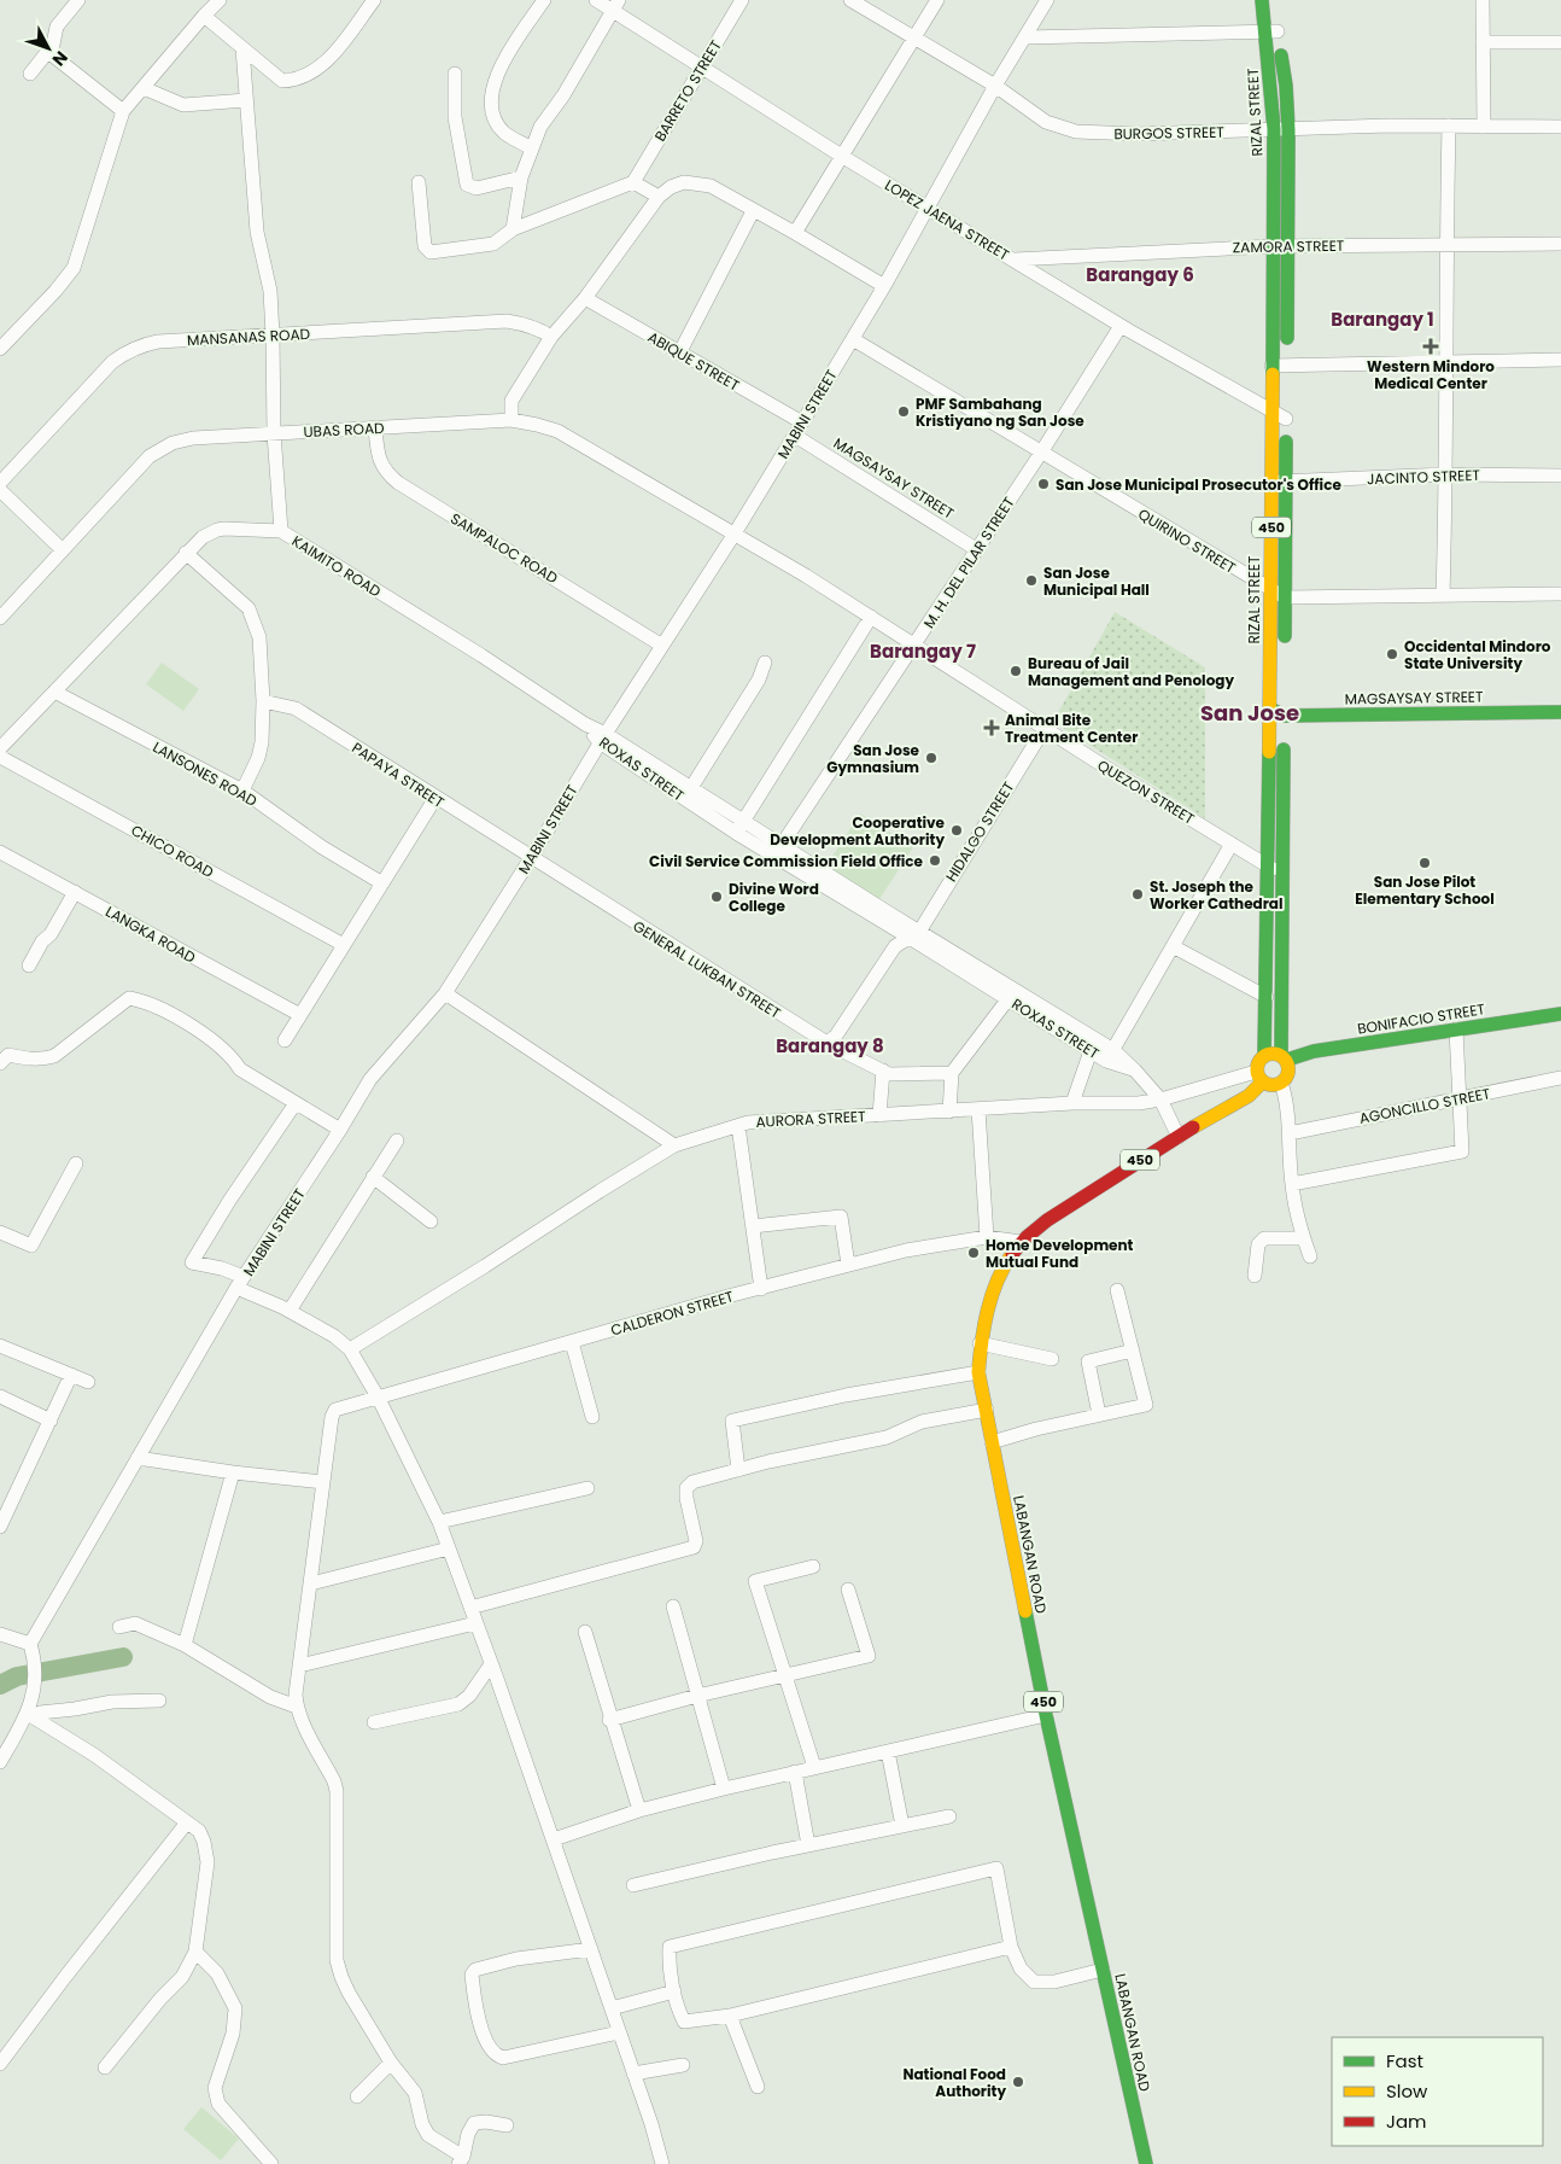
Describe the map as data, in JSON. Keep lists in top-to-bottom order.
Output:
{
  "streets": {
    "main road": [
      "RIZAL STREET",
      "MAGSAYSAY STREET",
      "450",
      "BONIFACIO STREET",
      "LABANGAN ROAD"
    ],
    "street": [
      "BARRETO STREET",
      "BURGOS STREET",
      "LOPEZ JAENA STREET",
      "ZAMORA STREET",
      "MANSANAS ROAD",
      "ABIQUE STREET",
      "MABINI STREET",
      "UBAS ROAD",
      "JACINTO STREET",
      "QUIRINO STREET",
      "SAMPALOC ROAD",
      "M. H. DEL PILAR STREET",
      "KAIMITO ROAD",
      "ROXAS STREET",
      "LANSONES ROAD",
      "PAPAYA STREET",
      "QUEZON STREET",
      "HIDALGO STREET",
      "CHICO ROAD",
      "LANGKA ROAD",
      "GENERAL LUKBAN STREET",
      "AGONCILLO STREET",
      "AURORA STREET",
      "CALDERON STREET"
    ]
  },
  "crossings": [
    ["BARRETO STREET", "LOPEZ JAENA STREET"],
    ["RIZAL STREET", "BURGOS STREET"],
    ["RIZAL STREET", "LOPEZ JAENA STREET"],
    ["RIZAL STREET", "ZAMORA STREET"],
    ["RIZAL STREET", "JACINTO STREET"],
    ["RIZAL STREET", "MAGSAYSAY STREET"],
    ["RIZAL STREET", "QUIRINO STREET"],
    ["RIZAL STREET", "QUEZON STREET"],
    ["RIZAL STREET", "BONIFACIO STREET"],
    ["RIZAL STREET", "AURORA STREET"],
    ["RIZAL STREET", "LABANGAN ROAD"],
    ["BURGOS STREET", "MABINI STREET"],
    ["LOPEZ JAENA STREET", "ZAMORA STREET"],
    ["LOPEZ JAENA STREET", "MABINI STREET"],
    ["LOPEZ JAENA STREET", "450"],
    ["LOPEZ JAENA STREET", "M. H. DEL PILAR STREET"],
    ["ABIQUE STREET", "MABINI STREET"],
    ["MABINI STREET", "UBAS ROAD"],
    ["MABINI STREET", "MAGSAYSAY STREET"],
    ["MABINI STREET", "QUIRINO STREET"],
    ["MABINI STREET", "SAMPALOC ROAD"],
    ["MABINI STREET", "ROXAS STREET"],
    ["MABINI STREET", "PAPAYA STREET"],
    ["MABINI STREET", "QUEZON STREET"],
    ["MABINI STREET", "GENERAL LUKBAN STREET"],
    ["UBAS ROAD", "SAMPALOC ROAD"],
    ["UBAS ROAD", "QUEZON STREET"],
    ["JACINTO STREET", "450"],
    ["MAGSAYSAY STREET", "M. H. DEL PILAR STREET"],
    ["450", "QUIRINO STREET"],
    ["QUIRINO STREET", "M. H. DEL PILAR STREET"],
    ["M. H. DEL PILAR STREET", "ROXAS STREET"],
    ["M. H. DEL PILAR STREET", "QUEZON STREET"],
    ["KAIMITO ROAD", "ROXAS STREET"],
    ["KAIMITO ROAD", "LANSONES ROAD"],
    ["ROXAS STREET", "HIDALGO STREET"],
    ["ROXAS STREET", "AURORA STREET"],
    ["ROXAS STREET", "LABANGAN ROAD"],
    ["PAPAYA STREET", "GENERAL LUKBAN STREET"],
    ["QUEZON STREET", "HIDALGO STREET"],
    ["BONIFACIO STREET", "AURORA STREET"],
    ["BONIFACIO STREET", "LABANGAN ROAD"],
    ["AURORA STREET", "LABANGAN ROAD"],
    ["CALDERON STREET", "LABANGAN ROAD"]
  ],
  "districts": [
    "Barangay 6",
    "Barangay 1",
    "Barangay 7",
    "San Jose",
    "Barangay 8"
  ],
  "places": {
    "health": ["Western Mindoro Medical Center", "Animal Bite Treatment Center"],
    "other": [
      "PMF Sambahang Kristiyano ng San Jose",
      "San Jose Municipal Prosecutor's Office",
      "San Jose Municipal Hall",
      "Occidental Mindoro State University",
      "Bureau of Jail Management and Penology",
      "San Jose Gymnasium",
      "Cooperative Development Authority",
      "Civil Service Commission Field Office",
      "San Jose Pilot Elementary School",
      "St. Joseph the Worker Cathedral",
      "Divine Word College",
      "Home Development Mutual Fund",
      "National Food Authority"
    ]
  },
  "legend": ["Fast", "Slow", "Jam"],
  "north": "bottom right"
}
